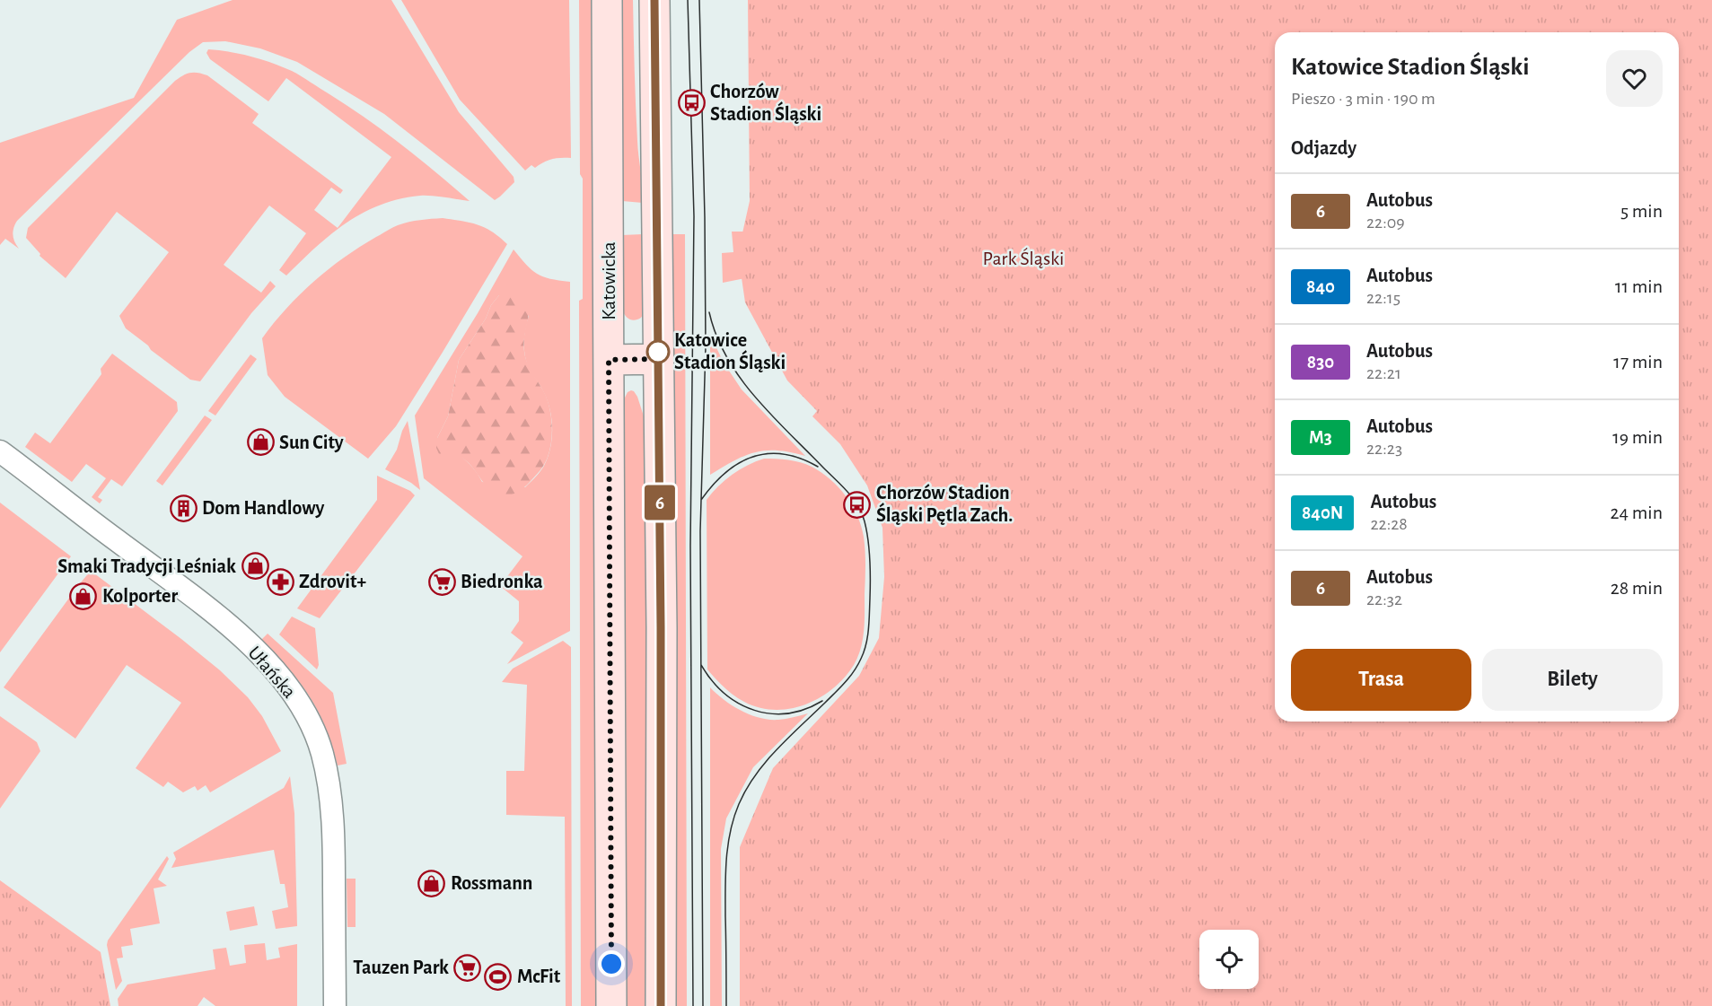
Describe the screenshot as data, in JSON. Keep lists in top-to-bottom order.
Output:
{
  "streets": {
    "main road": ["Katowicka"],
    "street": ["Ułańska"]
  },
  "parks": ["Park Śląski"],
  "places": {
    "bus stop": ["Chorzów Stadion Śląski", "Chorzów Stadion Śląski Pętla Zach."],
    "other": ["Katowice Stadion Śląski"],
    "shop": [
      "Sun City",
      "Smaki Tradycji Leśniak",
      "Kolporter",
      "Rossmann"
    ],
    "building": ["Dom Handlowy"],
    "pharmacy": ["Zdrovit+"],
    "supermarket": ["Biedronka", "Tauzen Park"],
    "sports": ["McFit"]
  },
  "lines": ["bus line 6"],
  "page": {
    "on_map": "6",
    "heading": [
      ["Katowice Stadion Śląski", "Pieszo · 3 min · 190 m"],
      "Odjazdy"
    ],
    "list": [
      {
        "mark": "6",
        "name": "Autobus",
        "note": "22:09",
        "value": "5 min"
      },
      {
        "mark": "840",
        "name": "Autobus",
        "note": "22:15",
        "value": "11 min"
      },
      {
        "mark": "830",
        "name": "Autobus",
        "note": "22:21",
        "value": "17 min"
      },
      {
        "mark": "M3",
        "name": "Autobus",
        "note": "22:23",
        "value": "19 min"
      },
      {
        "mark": "840N",
        "name": "Autobus",
        "note": "22:28",
        "value": "24 min"
      },
      {
        "mark": "6",
        "name": "Autobus",
        "note": "22:32",
        "value": "28 min"
      }
    ],
    "buttons": ["Trasa", "Bilety"]
  }
}
